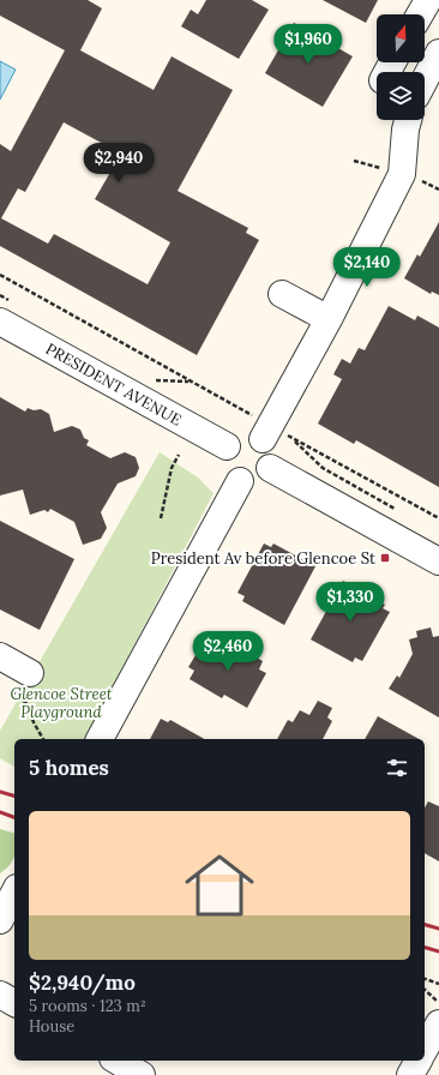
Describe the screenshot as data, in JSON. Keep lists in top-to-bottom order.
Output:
{
  "streets": {
    "street": ["PRESIDENT AVENUE"]
  },
  "parks": ["Glencoe Street Playground"],
  "places": {
    "transit": ["President Av before Glencoe St"]
  },
  "north": "top",
  "page": {
    "price": [
      "$1,960",
      "$2,940",
      "$2,140",
      "$1,330",
      "$2,460"
    ],
    "heading": "5 homes",
    "list": [
      {
        "name": "$2,940/mo",
        "note": "5 rooms · 123 m² · House"
      }
    ]
  }
}
